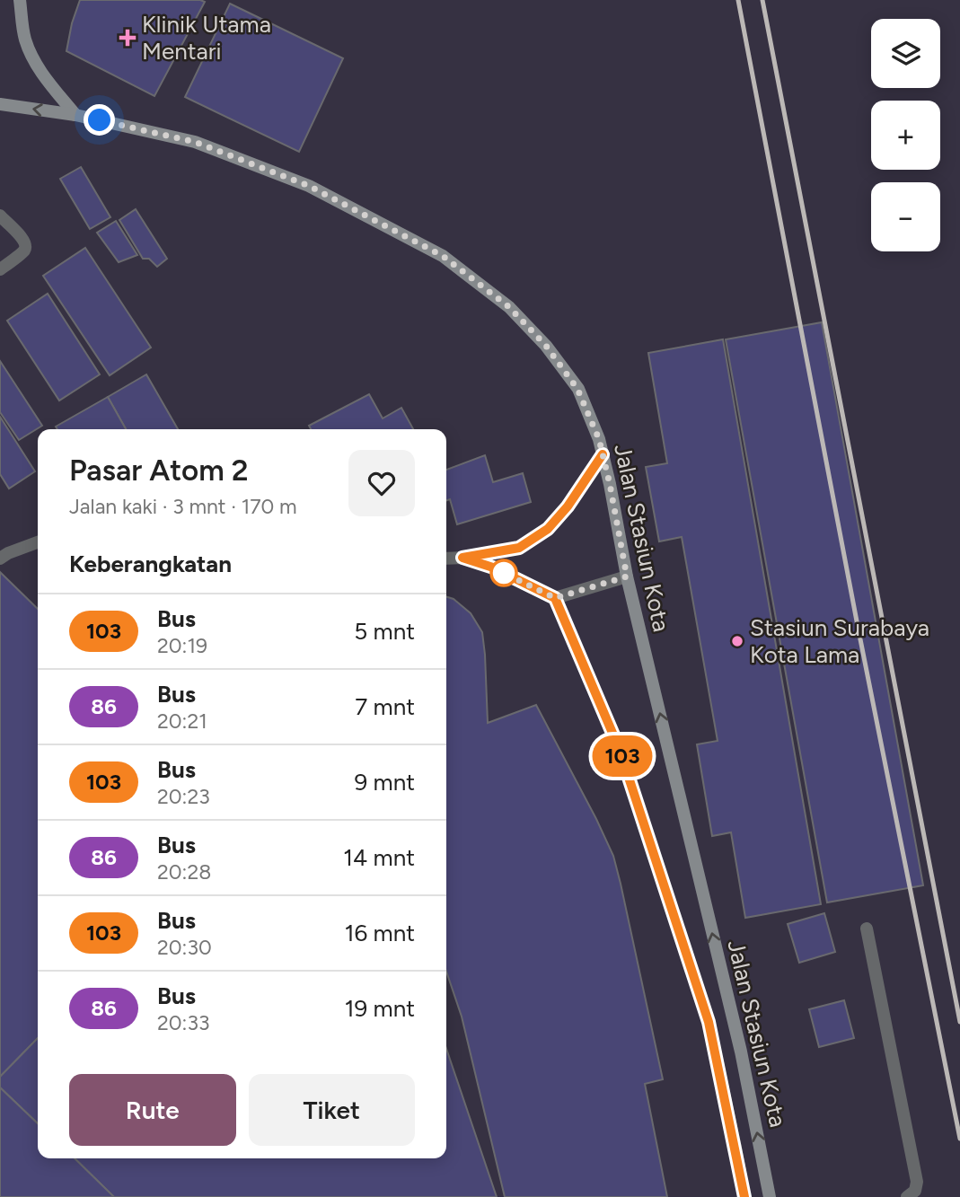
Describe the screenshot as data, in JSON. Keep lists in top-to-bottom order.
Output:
{
  "streets": {
    "main road": ["Jalan Stasiun Kota"]
  },
  "one_way": ["Jalan Stasiun Kota"],
  "places": {
    "health": ["Klinik Utama Mentari"],
    "other": ["Stasiun Surabaya Kota Lama"]
  },
  "lines": ["bus line 103"],
  "page": {
    "on_map": "103",
    "map_buttons": ["+", "−"],
    "heading": [
      ["Pasar Atom 2", "Jalan kaki · 3 mnt · 170 m"],
      "Keberangkatan"
    ],
    "list": [
      {
        "mark": "103",
        "name": "Bus",
        "note": "20:19",
        "value": "5 mnt"
      },
      {
        "mark": "86",
        "name": "Bus",
        "note": "20:21",
        "value": "7 mnt"
      },
      {
        "mark": "103",
        "name": "Bus",
        "note": "20:23",
        "value": "9 mnt"
      },
      {
        "mark": "86",
        "name": "Bus",
        "note": "20:28",
        "value": "14 mnt"
      },
      {
        "mark": "103",
        "name": "Bus",
        "note": "20:30",
        "value": "16 mnt"
      },
      {
        "mark": "86",
        "name": "Bus",
        "note": "20:33",
        "value": "19 mnt"
      }
    ],
    "buttons": ["Rute", "Tiket"]
  }
}
